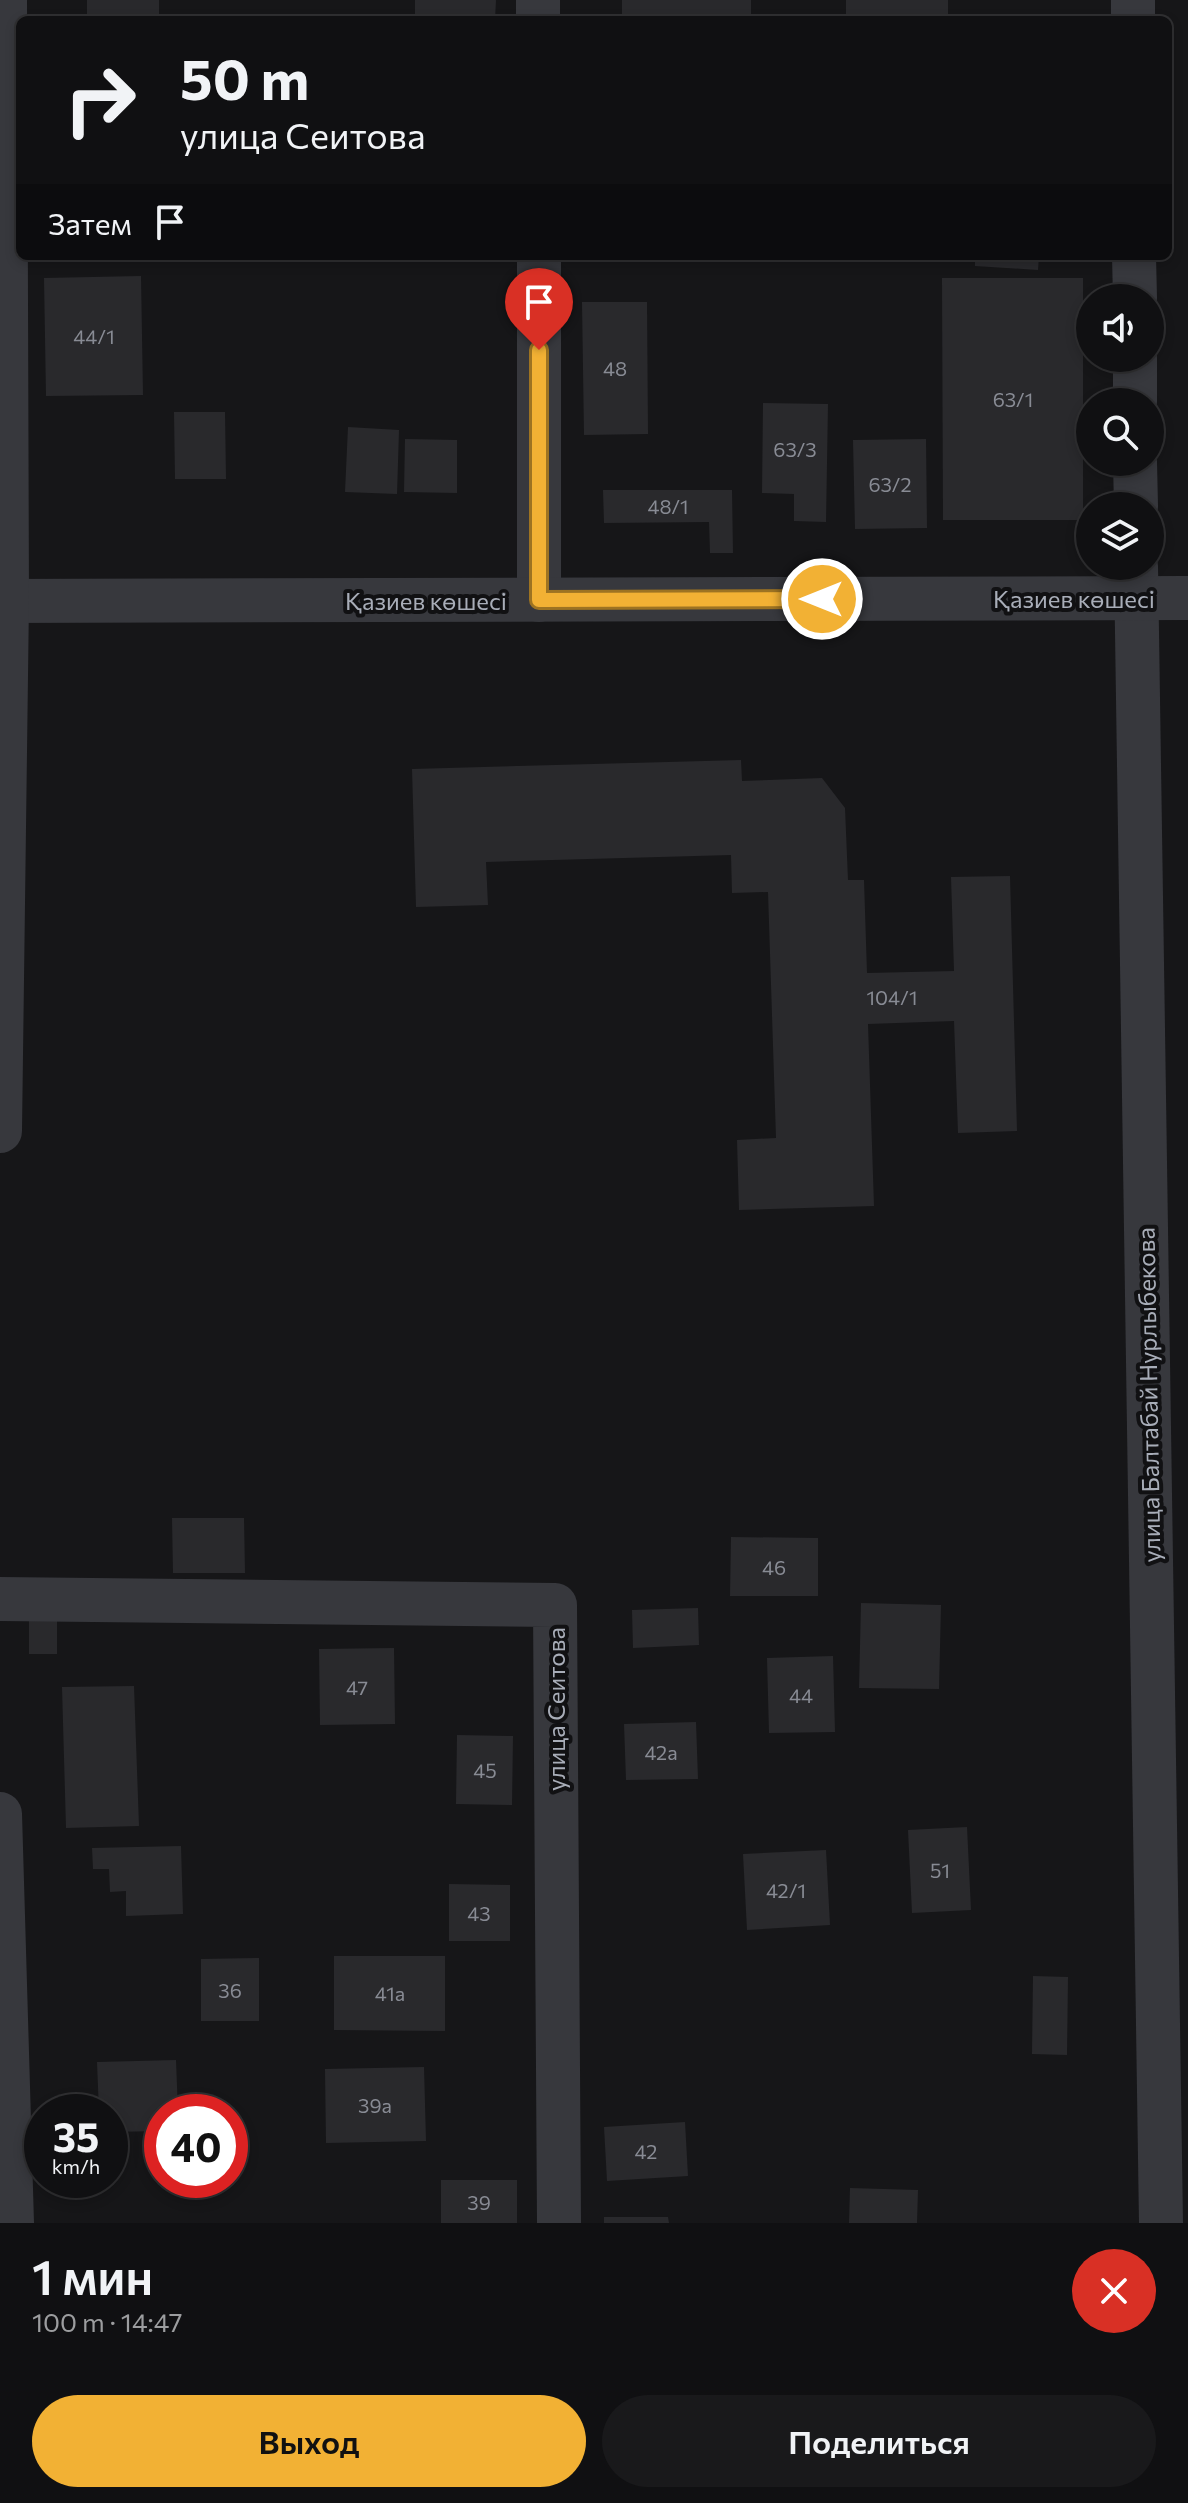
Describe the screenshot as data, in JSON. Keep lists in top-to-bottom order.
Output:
{
  "streets": {
    "street": ["Қазиев көшесі", "улица Балтабай Нурлыбекова", "улица Сеитова"]
  },
  "crossings": [
    ["Қазиев көшесі", "улица Балтабай Нурлыбекова"]
  ],
  "house_numbers": [
    "44/1",
    "48",
    "63/1",
    "63/3",
    "63/2",
    "48/1",
    "104/1",
    "46",
    "47",
    "44",
    "42а",
    "45",
    "51",
    "42/1",
    "43",
    "36",
    "41а",
    "39а",
    "42",
    "39"
  ],
  "page": {
    "turn": ["50 m", "улица Сеитова"],
    "then": "Затем",
    "speed": "35 km/h",
    "limit": "40",
    "heading": ["1 мин", "100 m · 14:47"],
    "buttons": ["Выход", "Поделиться"]
  }
}
